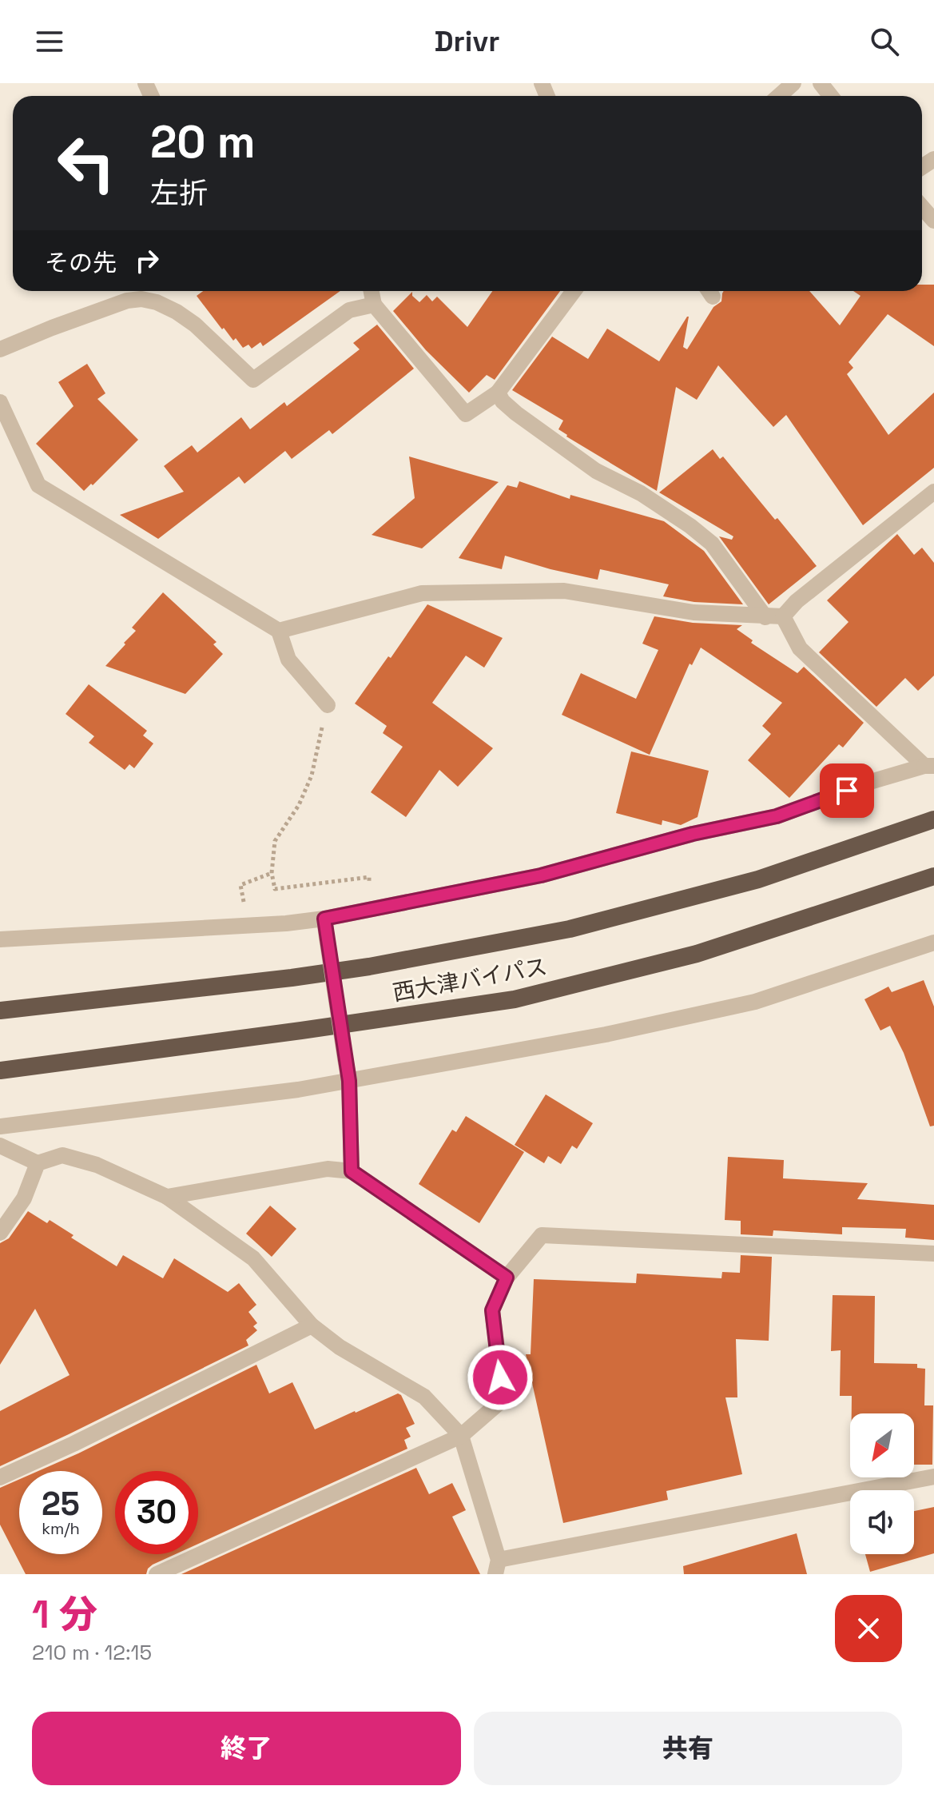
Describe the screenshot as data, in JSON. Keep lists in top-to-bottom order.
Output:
{
  "streets": {
    "highway": ["西大津バイパス"]
  },
  "north": "bottom left",
  "page": {
    "header": "Drivr",
    "turn": ["20 m", "左折"],
    "then": "その先",
    "speed": "25 km/h",
    "limit": "30",
    "heading": ["1 分", "210 m · 12:15"],
    "buttons": ["終了", "共有"]
  }
}
